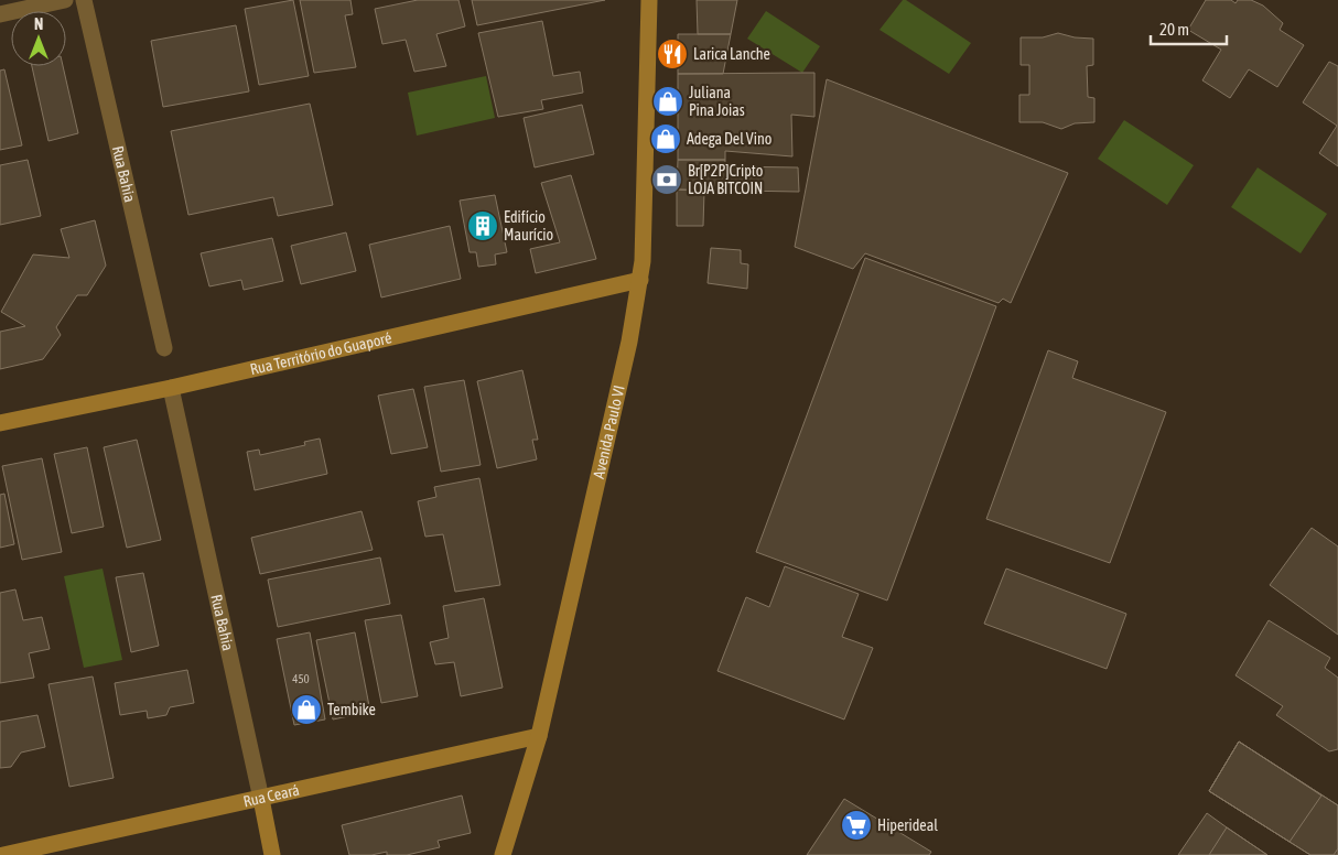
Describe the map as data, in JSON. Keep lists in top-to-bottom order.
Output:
{
  "streets": {
    "street": [
      "Rua Bahia",
      "Rua Território do Guaporé",
      "Avenida Paulo VI",
      "Rua Ceará"
    ]
  },
  "crossings": [
    ["Rua Bahia", "Rua Território do Guaporé"],
    ["Rua Bahia", "Rua Ceará"],
    ["Rua Território do Guaporé", "Avenida Paulo VI"],
    ["Avenida Paulo VI", "Rua Ceará"]
  ],
  "places": {
    "restaurant": ["Larica Lanche"],
    "shop": ["Juliana Pina Joias", "Adega Del Vino", "Tembike"],
    "bank": ["Br[P2P]Cripto LOJA BITCOIN"],
    "building": ["Edifício Maurício"],
    "supermarket": ["Hiperideal"]
  },
  "house_numbers": ["450"],
  "scale_bar": "20 m",
  "north": "top"
}
